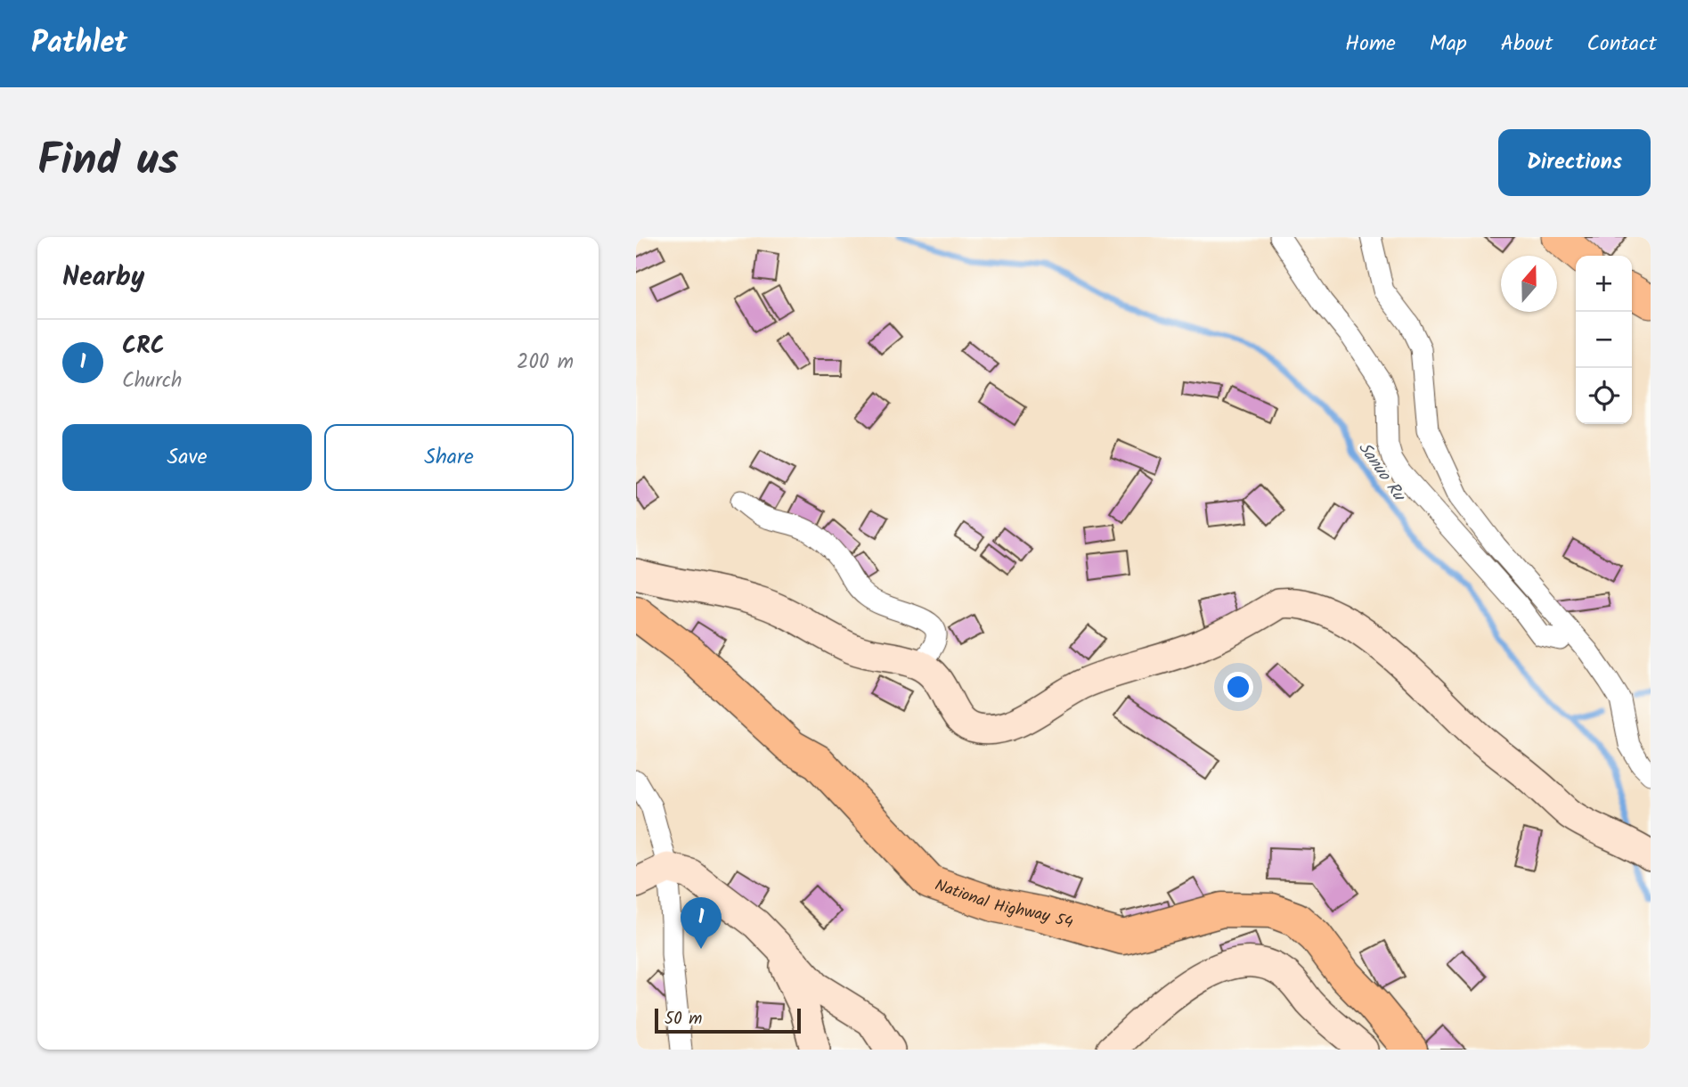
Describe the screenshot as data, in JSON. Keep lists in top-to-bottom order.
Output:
{
  "streets": {
    "highway": ["National Highway 54"]
  },
  "water": ["Sanuo Ru"],
  "scale_bar": "50 m",
  "north": "top",
  "page": {
    "header": "Pathlet",
    "nav": [
      "Home",
      "Map",
      "About",
      "Contact"
    ],
    "title": "Find us",
    "buttons": [
      "Directions",
      ["Save", "Share"]
    ],
    "heading": "Nearby",
    "map_buttons": ["+", "−"],
    "list": [
      {
        "mark": "1",
        "name": "CRC",
        "note": "Church",
        "value": "200 m"
      }
    ],
    "pins": "1",
    "scale": "50 m"
  }
}
